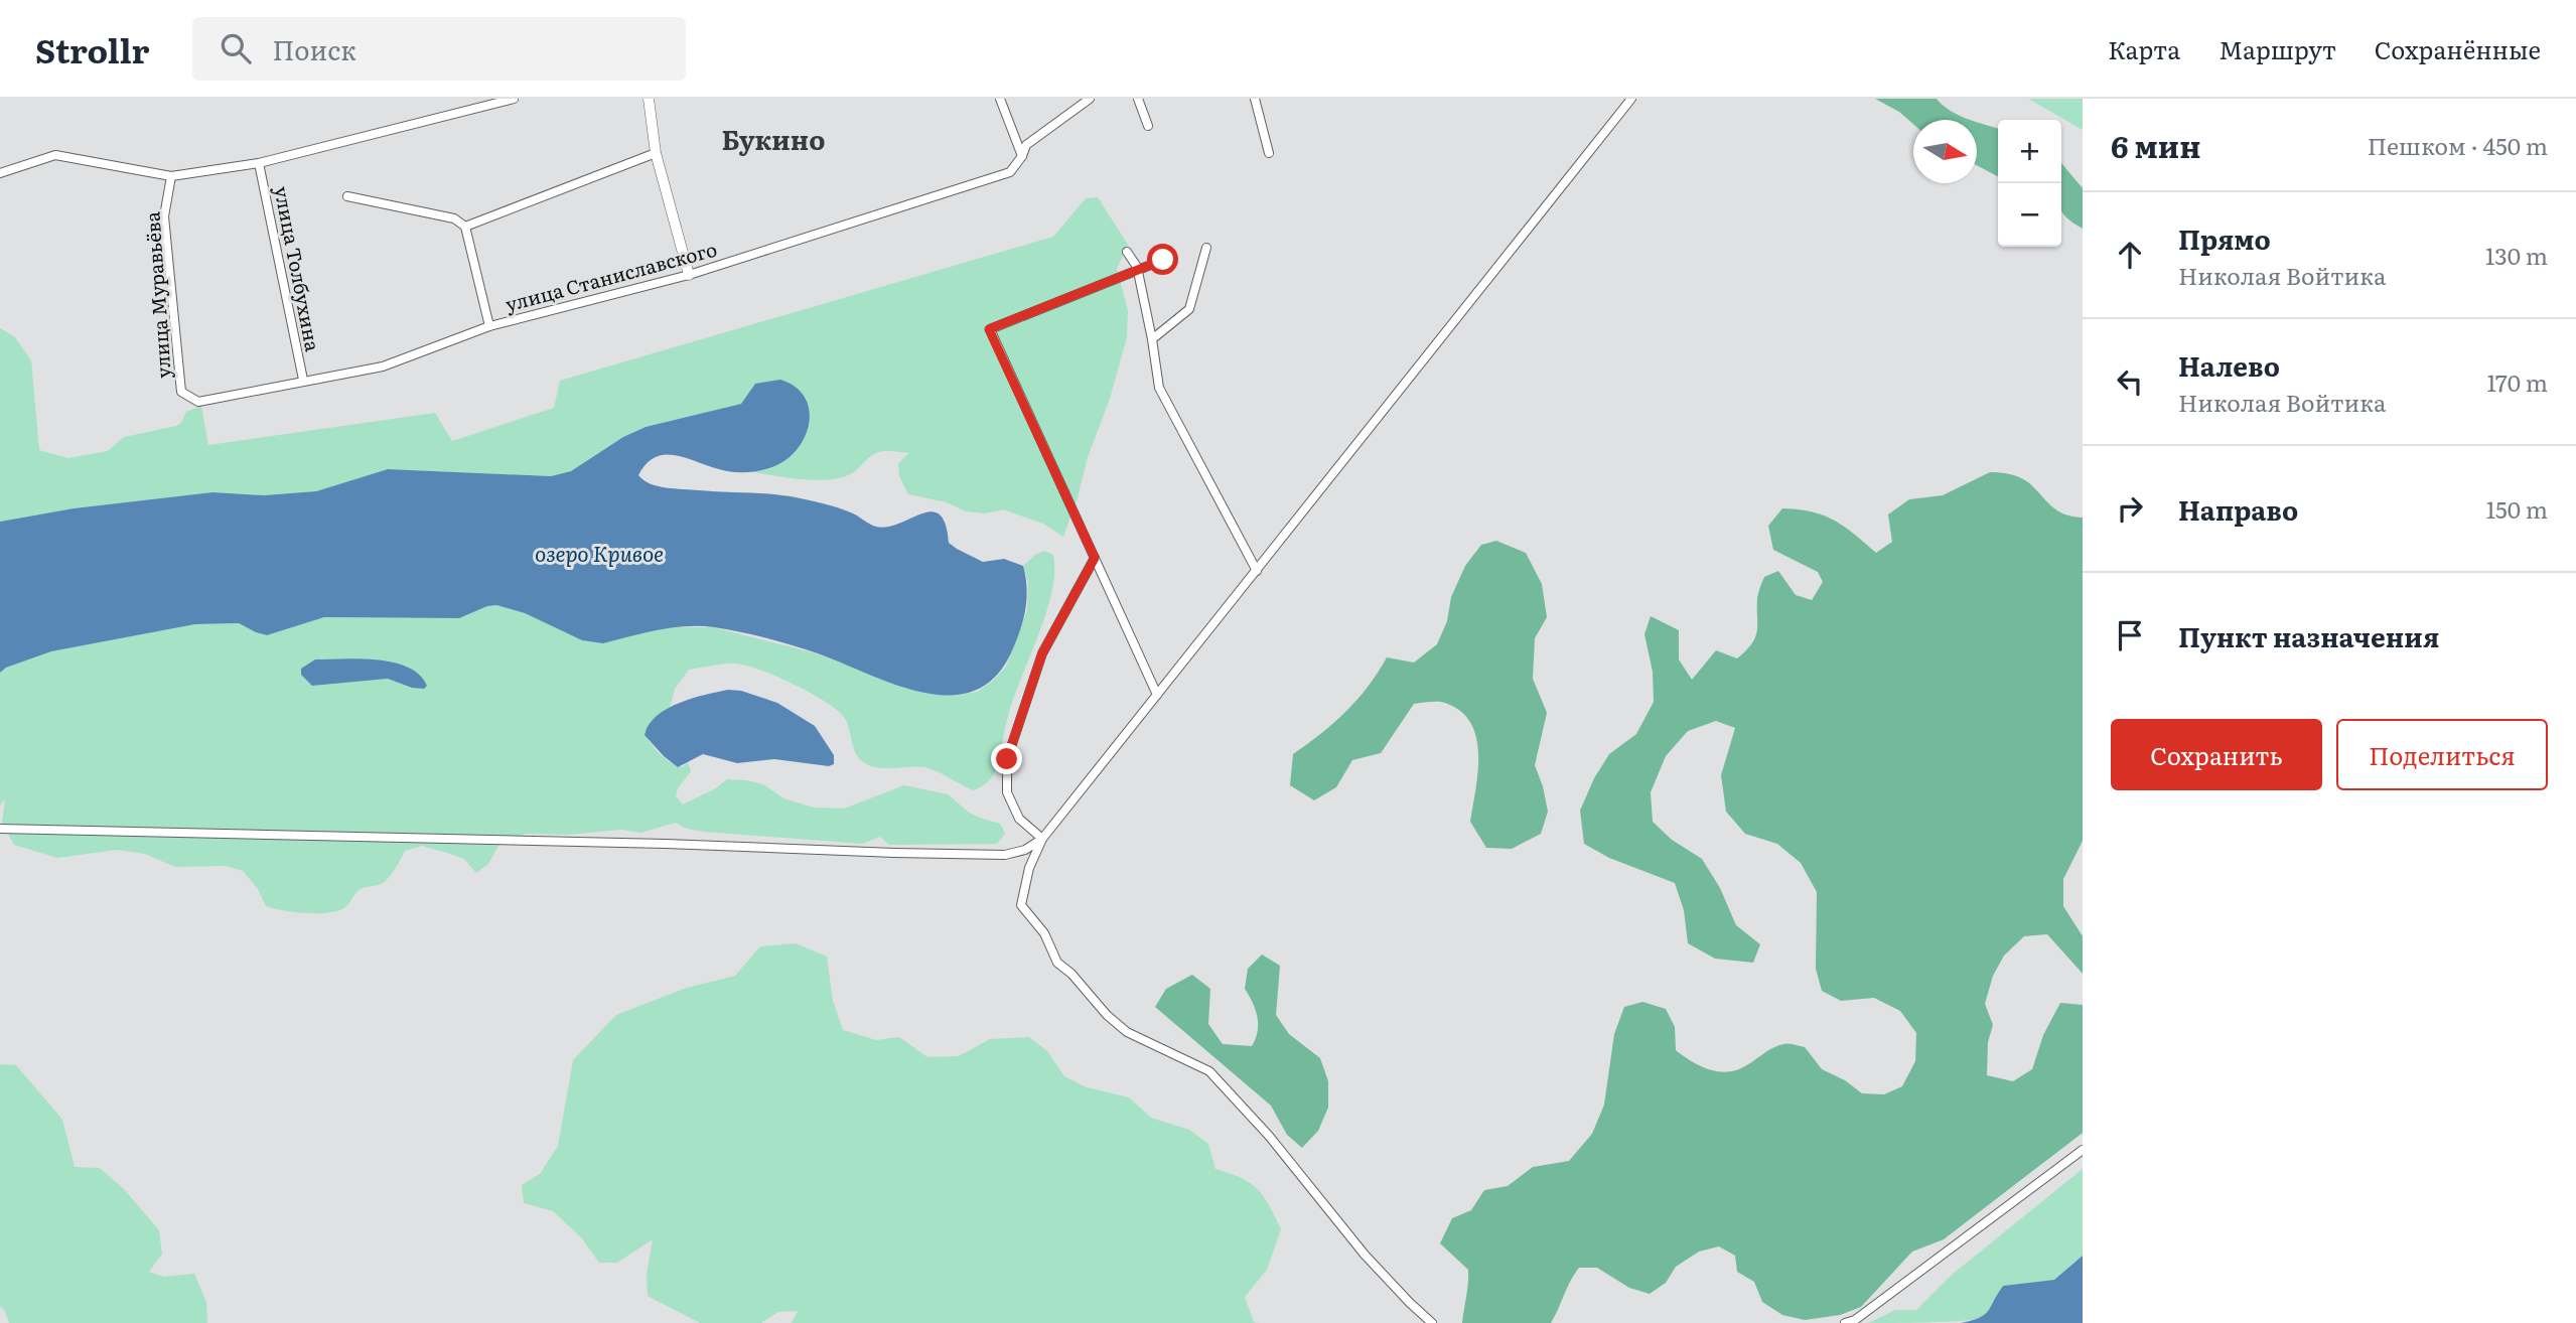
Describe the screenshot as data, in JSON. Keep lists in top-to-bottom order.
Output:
{
  "streets": {
    "street": ["улица Толбухина", "улица Станиславского", "улица Муравьёва"]
  },
  "crossings": [
    ["улица Толбухина", "улица Станиславского"],
    ["улица Станиславского", "улица Муравьёва"]
  ],
  "districts": ["Букино"],
  "water": ["озеро Кривое"],
  "north": "right",
  "page": {
    "header": "Strollr",
    "search": "Поиск",
    "nav": ["Карта", "Маршрут", "Сохранённые"],
    "heading": ["6 мин", "Пешком · 450 m"],
    "map_buttons": ["+", "−"],
    "list": [
      ["Прямо", "Николая Войтика", "130 m"],
      ["Налево", "Николая Войтика", "170 m"],
      ["Направо", "150 m"],
      "Пункт назначения"
    ],
    "buttons": ["Сохранить", "Поделиться"]
  }
}
